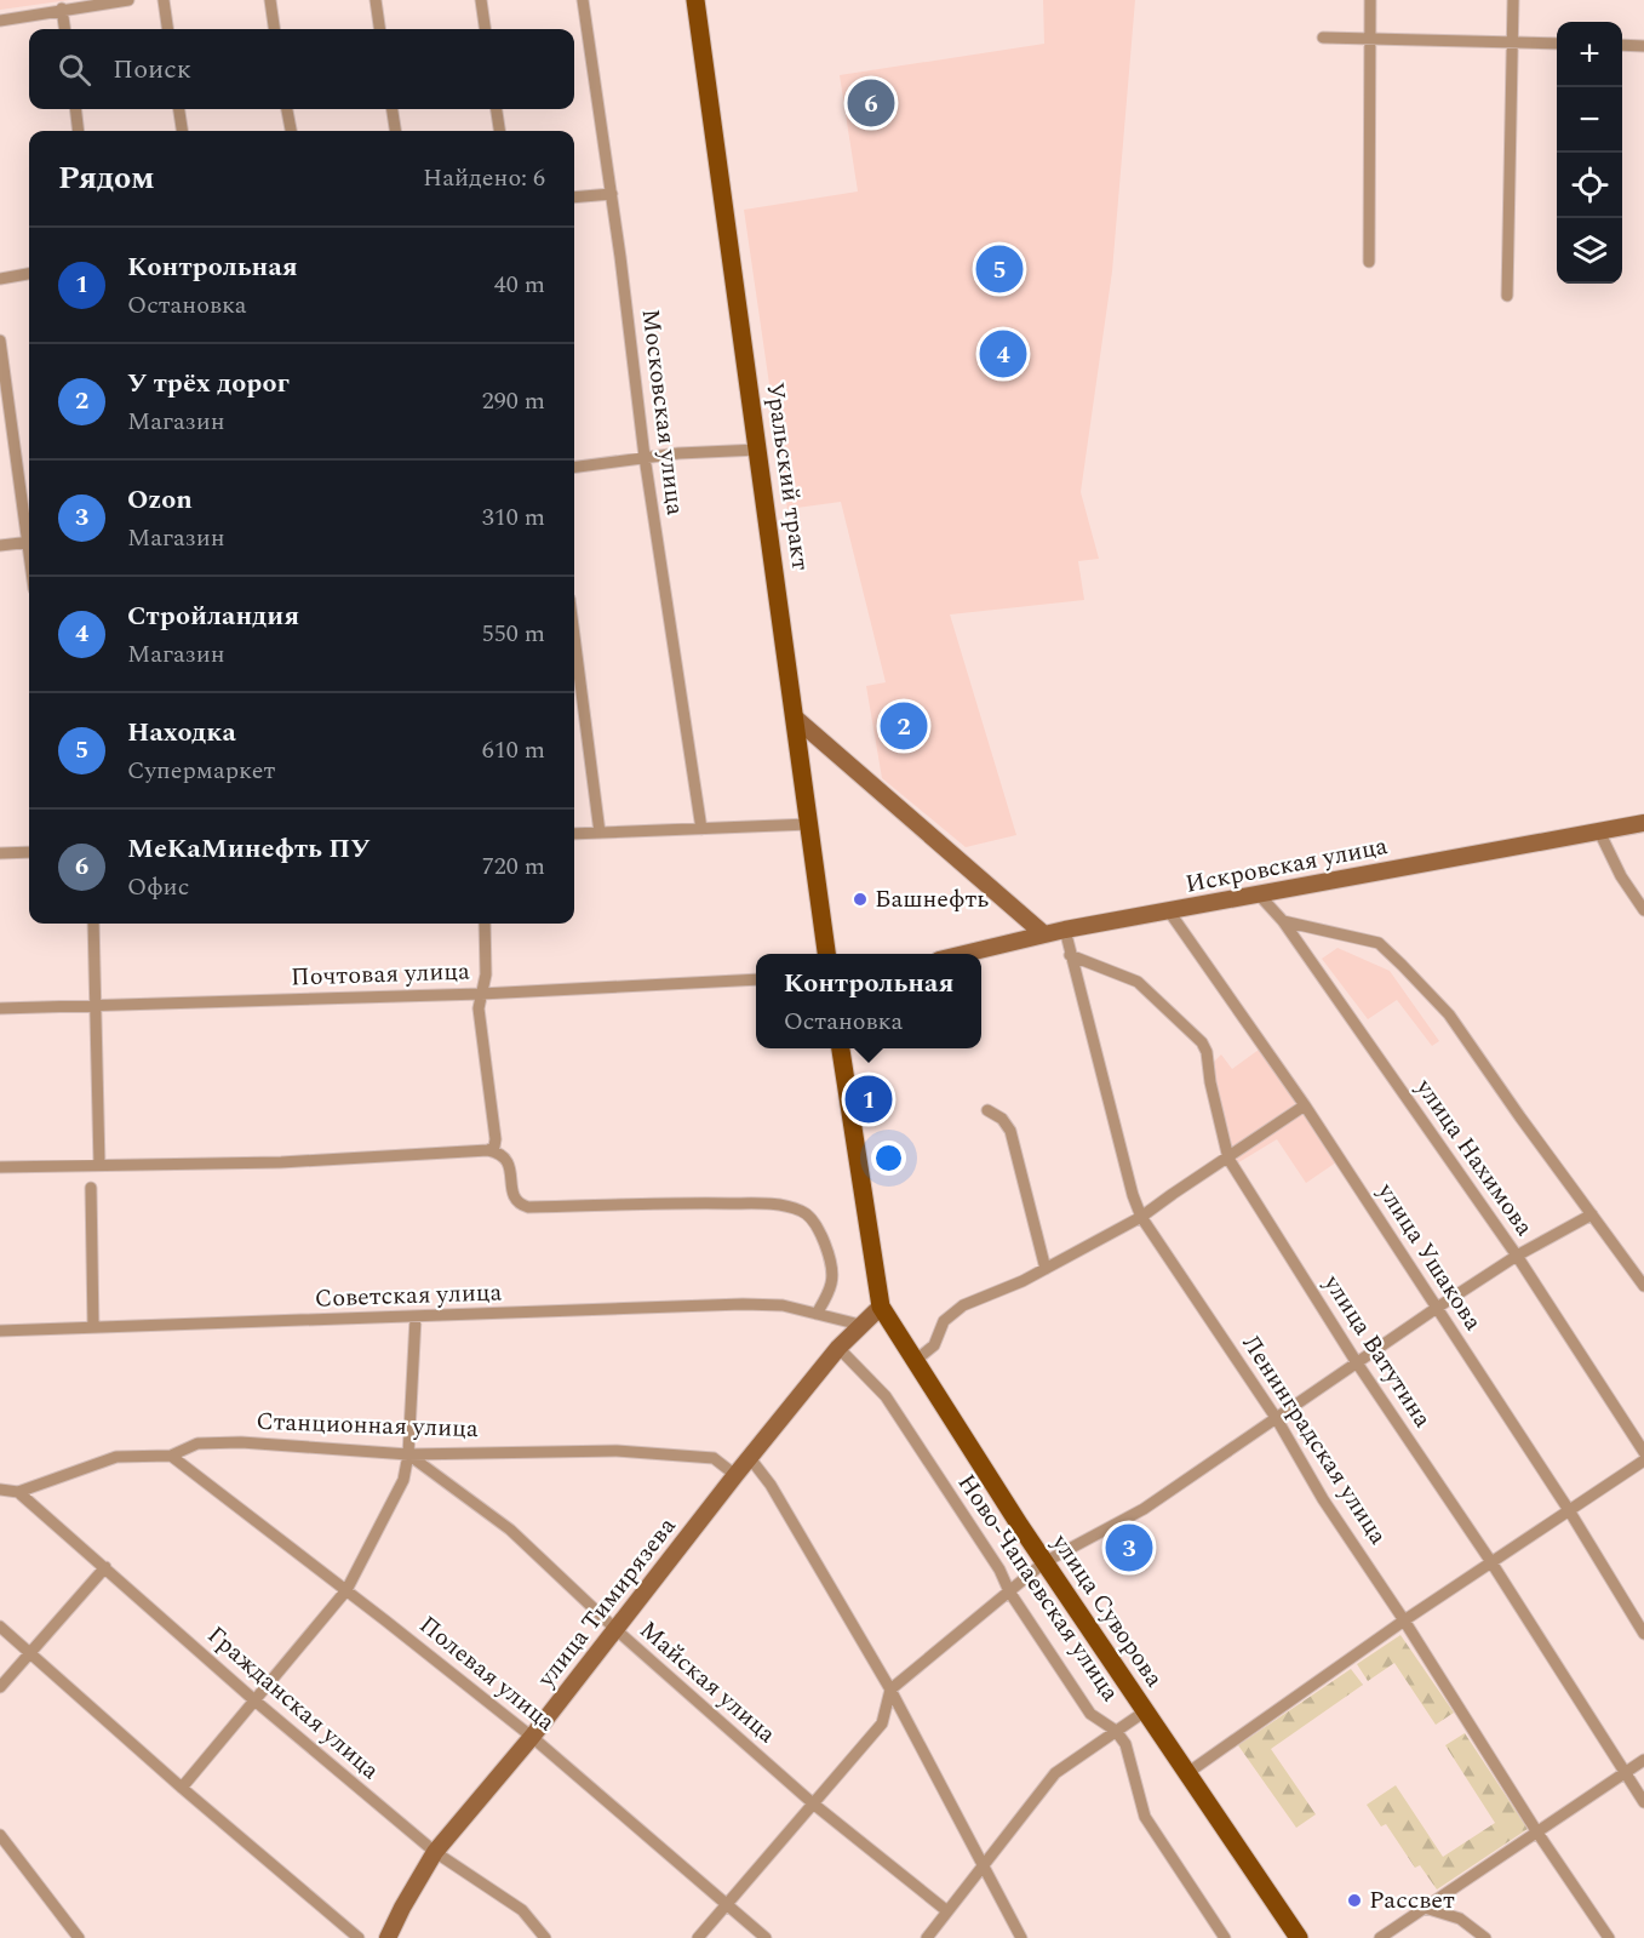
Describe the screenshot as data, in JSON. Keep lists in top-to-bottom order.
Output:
{
  "streets": {
    "main road": [
      "Уральский тракт",
      "Искровская улица",
      "улица Тимирязева",
      "улица Суворова"
    ],
    "street": [
      "Московская улица",
      "Почтовая улица",
      "улица Нахимова",
      "улица Ушакова",
      "Советская улица",
      "улица Ватутина",
      "Станционная улица",
      "Ленинградская улица",
      "Ново-Чапаевская улица",
      "Полевая улица",
      "Майская улица",
      "Гражданская улица"
    ]
  },
  "crossings": [
    ["Искровская улица", "улица Нахимова"],
    ["Искровская улица", "улица Ушакова"],
    ["Искровская улица", "Ленинградская улица"],
    ["Советская улица", "улица Тимирязева"],
    ["улица Ватутина", "Ленинградская улица"],
    ["Станционная улица", "улица Тимирязева"],
    ["Станционная улица", "Полевая улица"],
    ["Станционная улица", "Майская улица"],
    ["Станционная улица", "Гражданская улица"],
    ["Ново-Чапаевская улица", "улица Тимирязева"],
    ["улица Тимирязева", "улица Суворова"],
    ["улица Тимирязева", "Полевая улица"],
    ["улица Тимирязева", "Майская улица"],
    ["улица Тимирязева", "Гражданская улица"]
  ],
  "places": ["Башнефть", "Рассвет"],
  "page": {
    "map_buttons": ["+", "−"],
    "search": "Поиск",
    "pins": [
      "6",
      "5",
      "4",
      "2",
      "1",
      "3"
    ],
    "heading": ["Рядом", "Найдено: 6"],
    "list": [
      {
        "mark": "1",
        "name": "Контрольная",
        "note": "Остановка",
        "value": "40 m"
      },
      {
        "mark": "2",
        "name": "У трёх дорог",
        "note": "Магазин",
        "value": "290 m"
      },
      {
        "mark": "3",
        "name": "Ozon",
        "note": "Магазин",
        "value": "310 m"
      },
      {
        "mark": "4",
        "name": "Стройландия",
        "note": "Магазин",
        "value": "550 m"
      },
      {
        "mark": "5",
        "name": "Находка",
        "note": "Супермаркет",
        "value": "610 m"
      },
      {
        "mark": "6",
        "name": "МеКаМинефть ПУ",
        "note": "Офис",
        "value": "720 m"
      }
    ],
    "popup": ["Контрольная", "Остановка"]
  }
}
